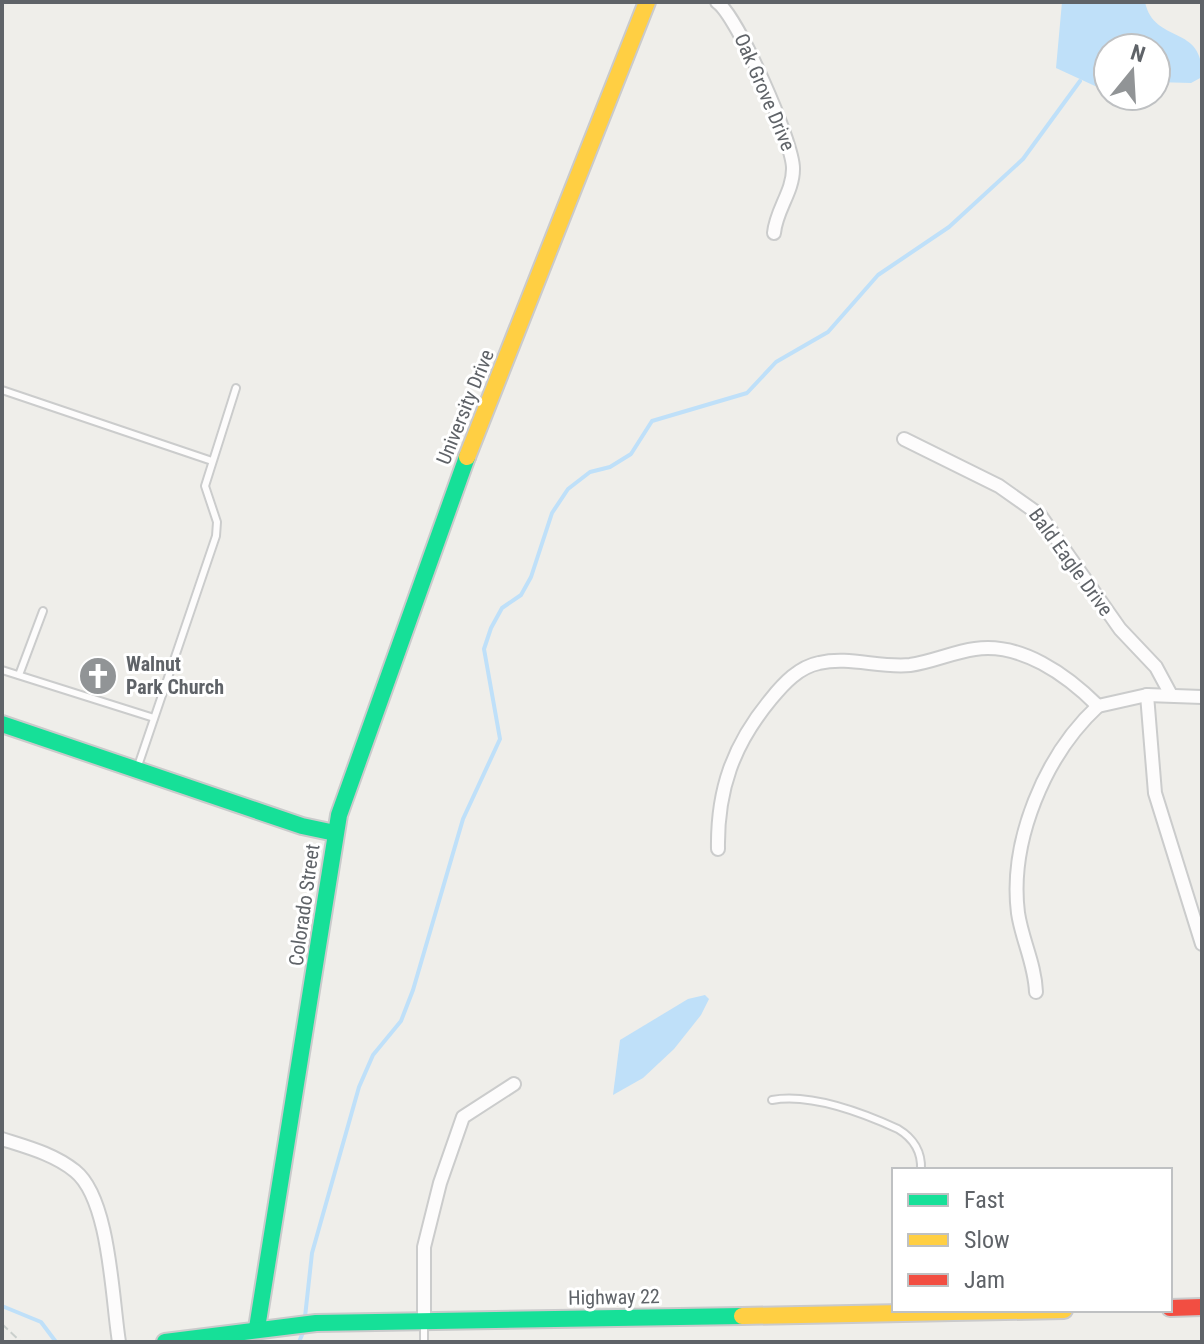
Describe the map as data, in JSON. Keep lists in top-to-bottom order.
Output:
{
  "streets": {
    "street": [
      "Oak Grove Drive",
      "University Drive",
      "Bald Eagle Drive",
      "Colorado Street",
      "Highway 22"
    ]
  },
  "crossings": [
    ["University Drive", "Colorado Street"],
    ["Colorado Street", "Highway 22"]
  ],
  "places": {
    "church": ["Walnut Park Church"]
  },
  "legend": ["Fast", "Slow", "Jam"],
  "north": "top"
}
